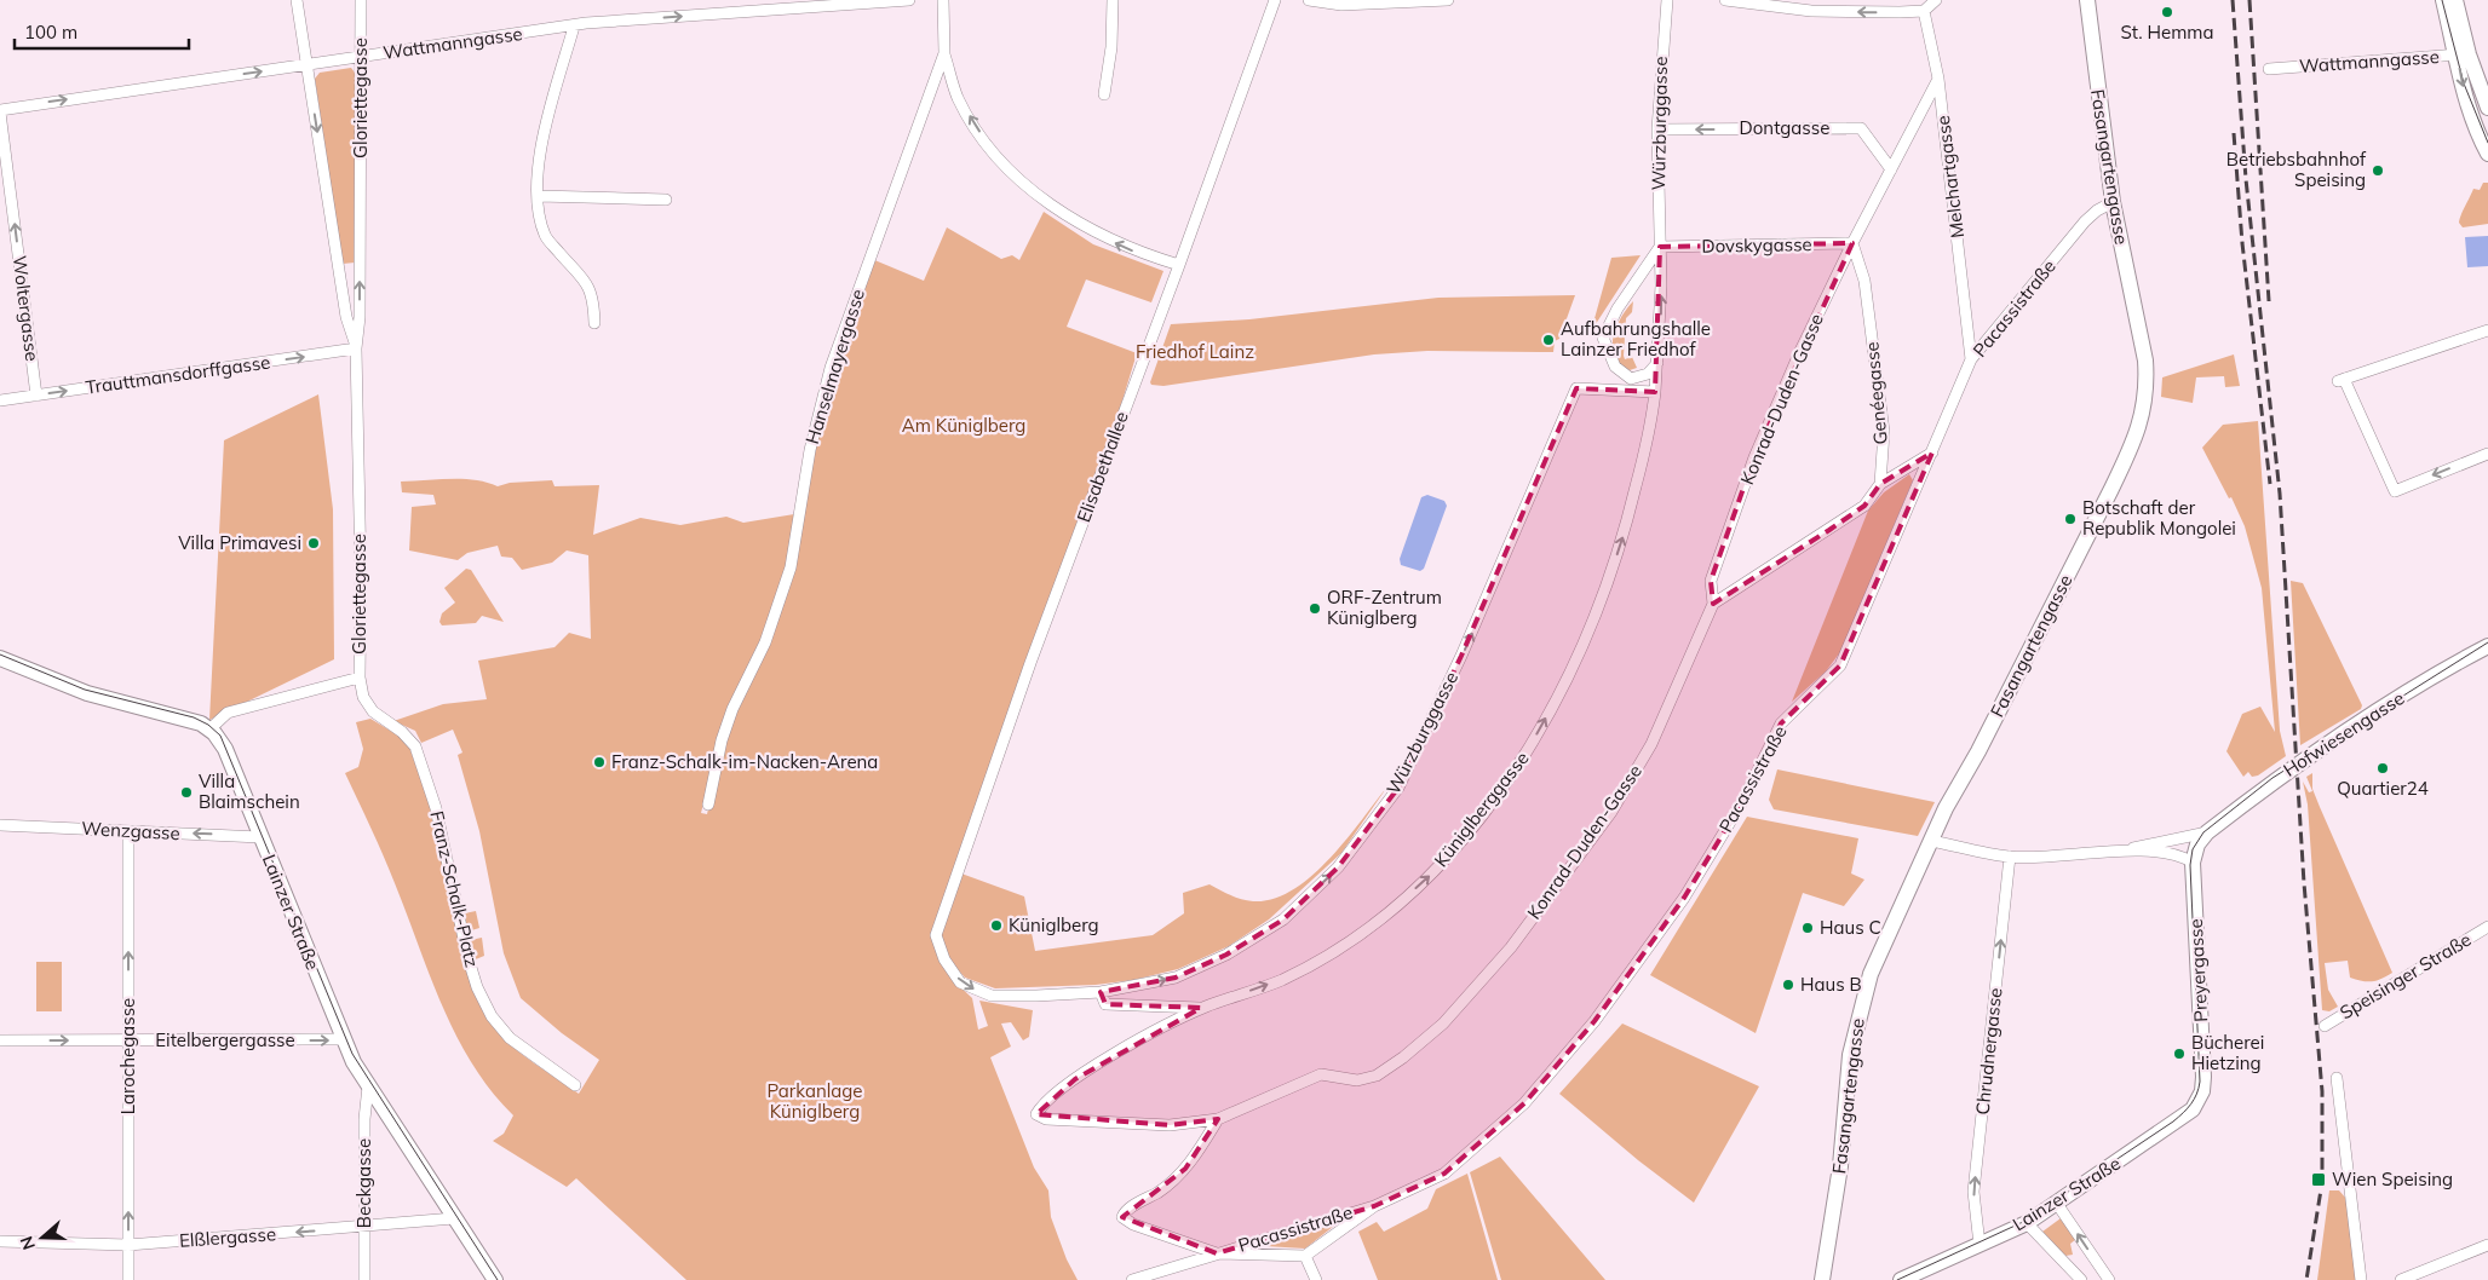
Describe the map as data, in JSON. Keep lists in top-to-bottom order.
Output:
{
  "streets": {
    "main road": [
      "Fasangartengasse",
      "Hofwiesengasse",
      "Lainzer Straße",
      "Preyergasse"
    ],
    "street": [
      "Wattmanngasse",
      "Gloriettegasse",
      "Würzburggasse",
      "Dontgasse",
      "Melchartgasse",
      "Dovskygasse",
      "Woltergasse",
      "Pacassistraße",
      "Hanselmayergasse",
      "Trauttmansdorffgasse",
      "Genéegasse",
      "Konrad-Duden-Gasse",
      "Elisabethallee",
      "Küniglberggasse",
      "Wenzgasse",
      "Franz-Schalk-Platz",
      "Speisinger Straße",
      "Eitelbergergasse",
      "Chrudnergasse",
      "Larochegasse",
      "Beckgasse",
      "Elßlergasse"
    ]
  },
  "crossings": [
    ["Wattmanngasse", "Gloriettegasse"],
    ["Wattmanngasse", "Woltergasse"],
    ["Gloriettegasse", "Trauttmansdorffgasse"],
    ["Gloriettegasse", "Franz-Schalk-Platz"],
    ["Gloriettegasse", "Lainzer Straße"],
    ["Würzburggasse", "Dontgasse"],
    ["Würzburggasse", "Dovskygasse"],
    ["Würzburggasse", "Elisabethallee"],
    ["Würzburggasse", "Küniglberggasse"],
    ["Dontgasse", "Konrad-Duden-Gasse"],
    ["Fasangartengasse", "Pacassistraße"],
    ["Fasangartengasse", "Hofwiesengasse"],
    ["Melchartgasse", "Pacassistraße"],
    ["Melchartgasse", "Konrad-Duden-Gasse"],
    ["Dovskygasse", "Genéegasse"],
    ["Dovskygasse", "Konrad-Duden-Gasse"],
    ["Woltergasse", "Trauttmansdorffgasse"],
    ["Genéegasse", "Konrad-Duden-Gasse"],
    ["Konrad-Duden-Gasse", "Küniglberggasse"],
    ["Hofwiesengasse", "Preyergasse"],
    ["Hofwiesengasse", "Chrudnergasse"],
    ["Wenzgasse", "Lainzer Straße"],
    ["Wenzgasse", "Larochegasse"],
    ["Lainzer Straße", "Preyergasse"],
    ["Lainzer Straße", "Eitelbergergasse"],
    ["Lainzer Straße", "Chrudnergasse"],
    ["Lainzer Straße", "Beckgasse"],
    ["Lainzer Straße", "Elßlergasse"],
    ["Eitelbergergasse", "Larochegasse"],
    ["Larochegasse", "Elßlergasse"],
    ["Beckgasse", "Elßlergasse"]
  ],
  "one_way": [
    "Wattmanngasse",
    "Würzburggasse",
    "Dontgasse",
    "Woltergasse",
    "Trauttmansdorffgasse",
    "Küniglberggasse",
    "Wenzgasse",
    "Eitelbergergasse",
    "Chrudnergasse",
    "Larochegasse",
    "Elßlergasse"
  ],
  "parks": ["Friedhof Lainz", "Am Küniglberg", "Parkanlage Küniglberg"],
  "places": {
    "other": [
      "St. Hemma",
      "Betriebsbahnhof Speising",
      "Aufbahrungshalle Lainzer Friedhof",
      "Botschaft der Republik Mongolei",
      "Villa Primavesi",
      "ORF-Zentrum Küniglberg",
      "Franz-Schalk-im-Nacken-Arena",
      "Quartier24",
      "Villa Blaimschein",
      "Küniglberg",
      "Haus C",
      "Haus B",
      "Bücherei Hietzing"
    ],
    "transit": ["Wien Speising"]
  },
  "scale_bar": "100 m",
  "north": "left"
}
